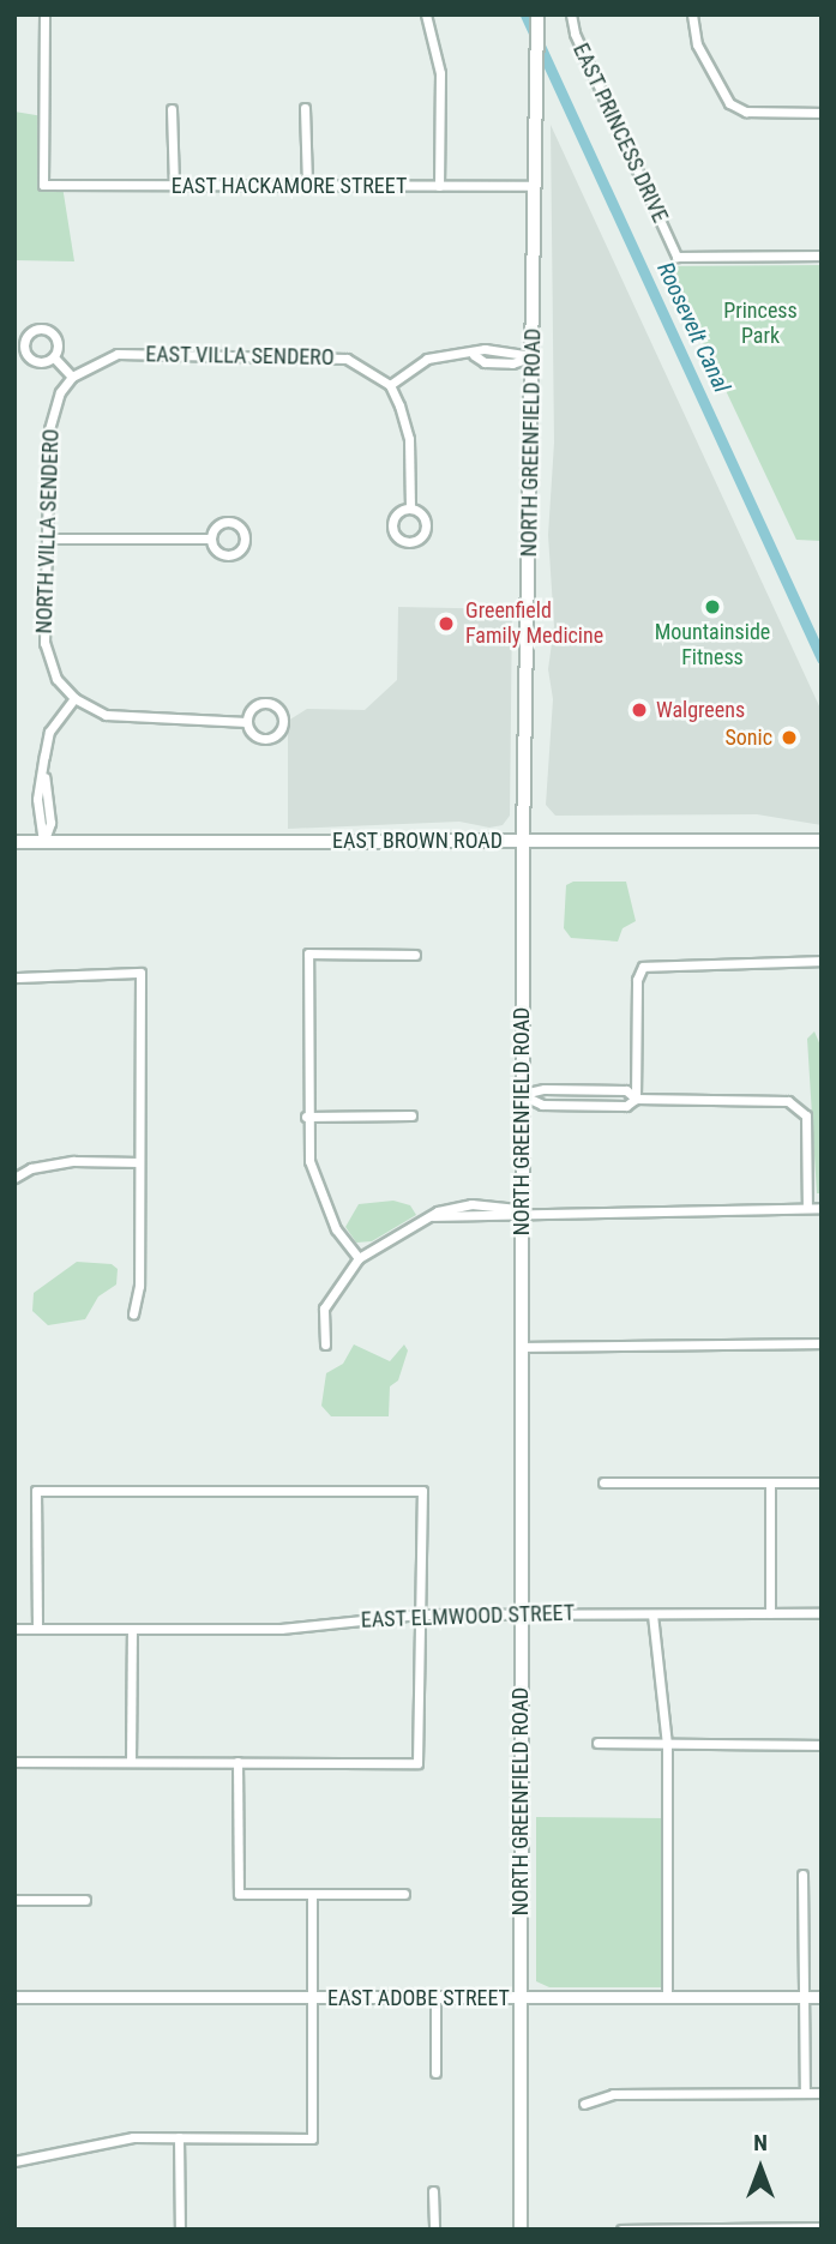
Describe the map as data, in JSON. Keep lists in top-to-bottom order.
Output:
{
  "streets": {
    "main road": ["NORTH GREENFIELD ROAD", "EAST BROWN ROAD"],
    "street": [
      "EAST PRINCESS DRIVE",
      "EAST HACKAMORE STREET",
      "EAST VILLA SENDERO",
      "NORTH VILLA SENDERO",
      "EAST ELMWOOD STREET",
      "EAST ADOBE STREET"
    ]
  },
  "crossings": [
    ["EAST HACKAMORE STREET", "NORTH GREENFIELD ROAD"],
    ["EAST VILLA SENDERO", "NORTH VILLA SENDERO"],
    ["NORTH GREENFIELD ROAD", "EAST BROWN ROAD"],
    ["NORTH GREENFIELD ROAD", "EAST ELMWOOD STREET"],
    ["NORTH GREENFIELD ROAD", "EAST ADOBE STREET"]
  ],
  "water": ["Roosevelt Canal"],
  "parks": ["Princess Park"],
  "places": [
    "Mountainside Fitness",
    "Greenfield Family Medicine",
    "Walgreens",
    "Sonic"
  ],
  "north": "top"
}
